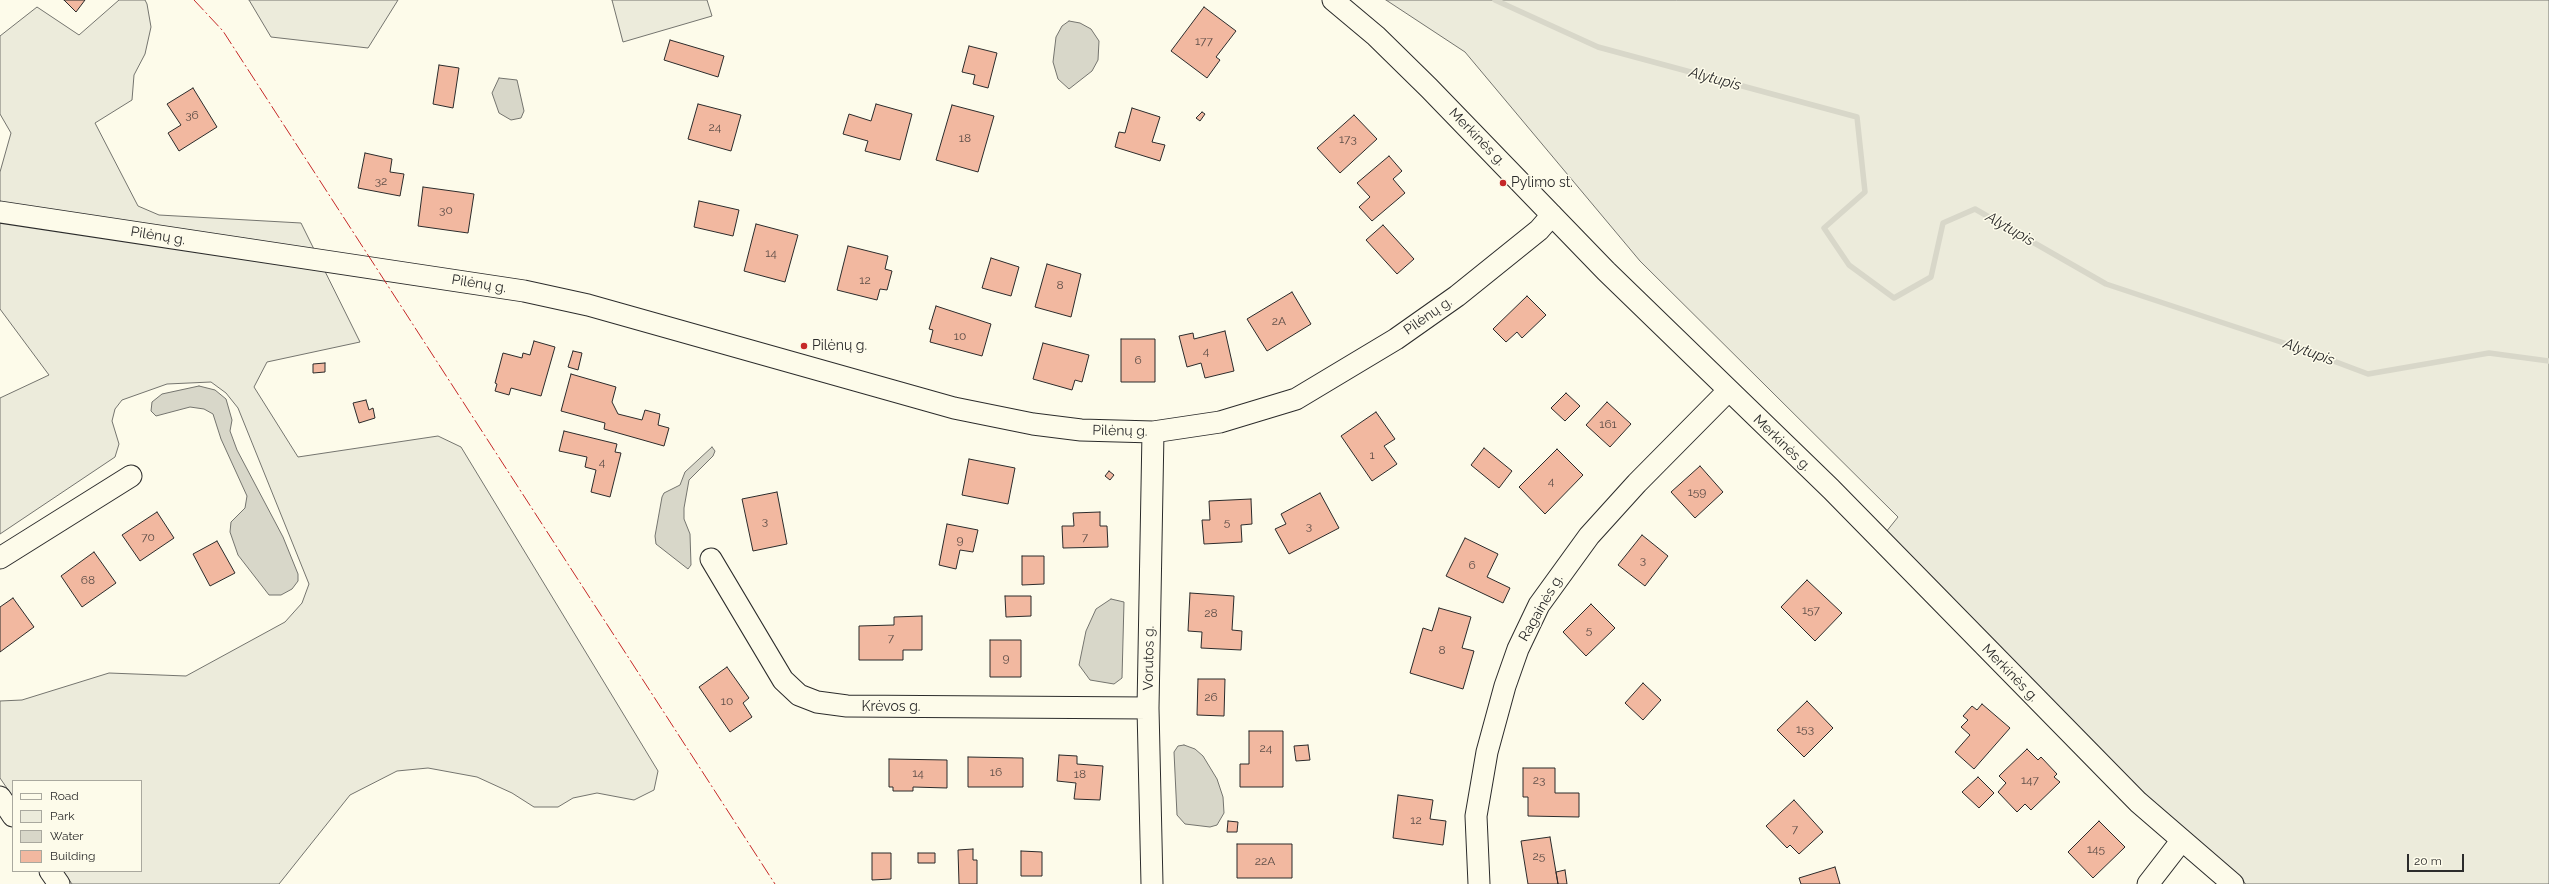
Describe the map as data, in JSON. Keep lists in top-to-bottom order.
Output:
{
  "streets": {
    "street": [
      "Merkinės g.",
      "Pilėnų g.",
      "Ragainės g.",
      "Vorutos g.",
      "Krėvos g."
    ]
  },
  "crossings": [
    ["Merkinės g.", "Pilėnų g."],
    ["Merkinės g.", "Ragainės g."],
    ["Pilėnų g.", "Vorutos g."],
    ["Vorutos g.", "Krėvos g."]
  ],
  "water": ["Alytupis"],
  "places": ["Pylimo st.", "Pilėnų g."],
  "house_numbers": [
    "177",
    "36",
    "24",
    "18",
    "173",
    "32",
    "30",
    "14",
    "12",
    "8",
    "2A",
    "10",
    "4",
    "6",
    "161",
    "1",
    "4",
    "4",
    "159",
    "3",
    "5",
    "3",
    "70",
    "7",
    "9",
    "3",
    "6",
    "68",
    "157",
    "28",
    "5",
    "7",
    "8",
    "9",
    "26",
    "10",
    "153",
    "24",
    "16",
    "14",
    "18",
    "23",
    "147",
    "12",
    "7",
    "145",
    "25",
    "22A"
  ],
  "legend": [
    "Road",
    "Park",
    "Water",
    "Building"
  ],
  "scale_bar": "20 m"
}
